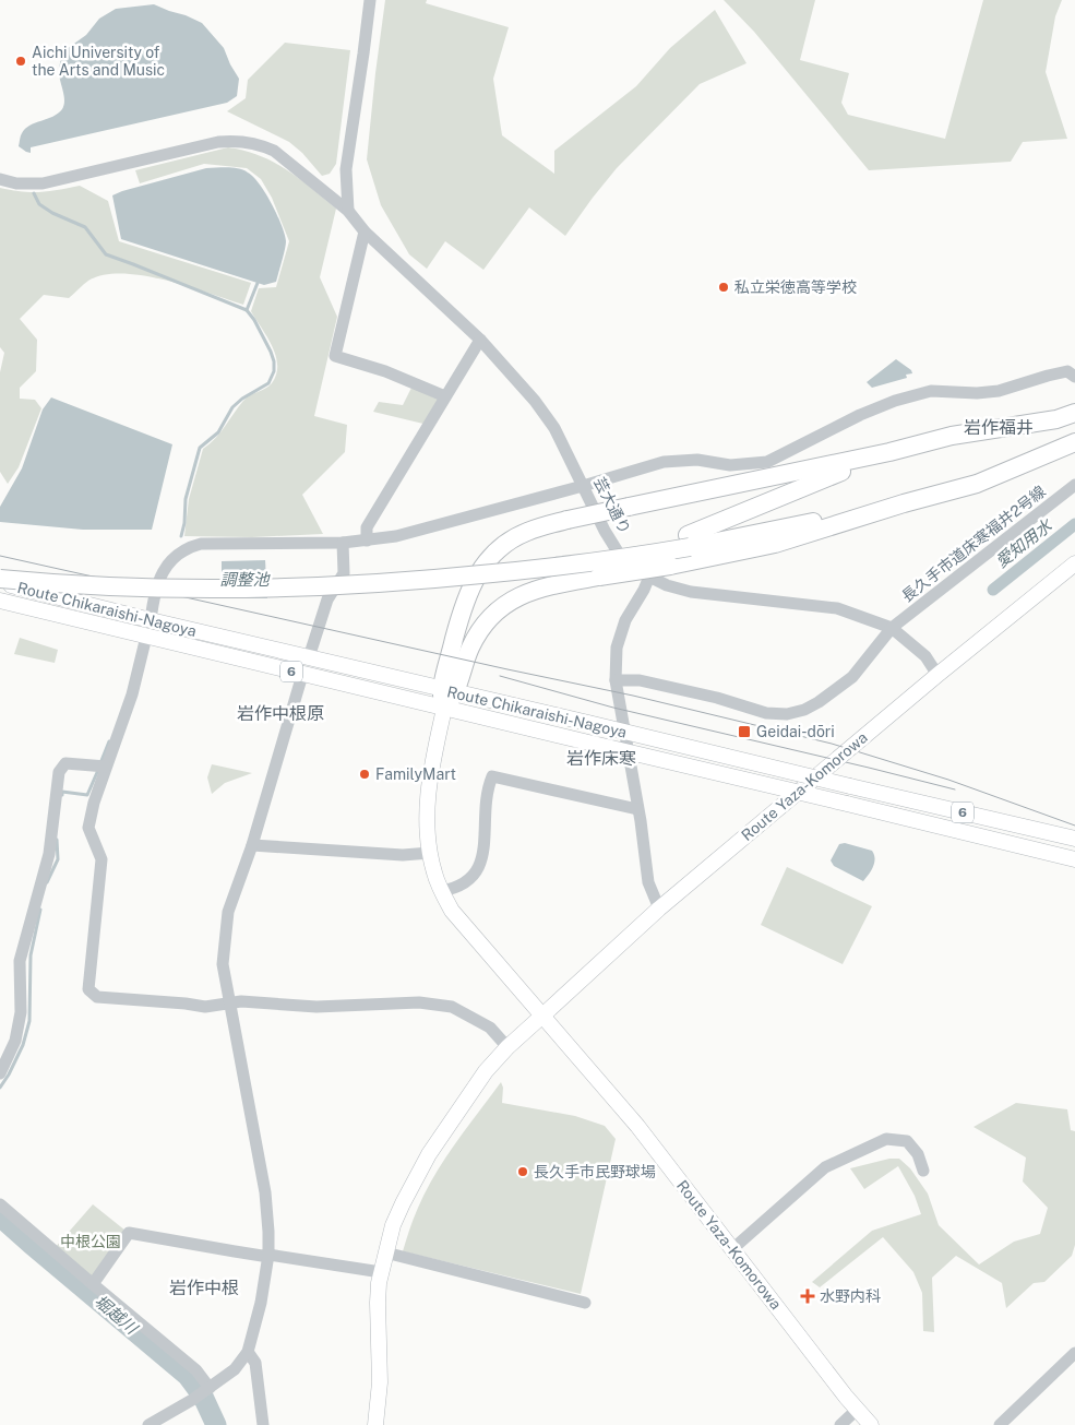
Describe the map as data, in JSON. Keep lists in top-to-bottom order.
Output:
{
  "streets": {
    "main road": ["Route Chikaraishi-Nagoya", "6", "Route Yaza-Komorowa"],
    "street": ["芸大通り", "長久手市道床寒福井2号線"]
  },
  "crossings": [
    ["芸大通り", "長久手市道床寒福井2号線"],
    ["Route Chikaraishi-Nagoya", "Route Yaza-Komorowa"]
  ],
  "districts": [
    "岩作福井",
    "岩作中根原",
    "岩作床寒",
    "岩作中根"
  ],
  "water": ["愛知用水", "調整池", "堀越川"],
  "parks": ["中根公園"],
  "places": {
    "other": [
      "Aichi University of the Arts and Music",
      "私立栄徳高等学校",
      "FamilyMart",
      "長久手市民野球場"
    ],
    "transit": ["Geidai-dōri"],
    "health": ["水野内科"]
  }
}
